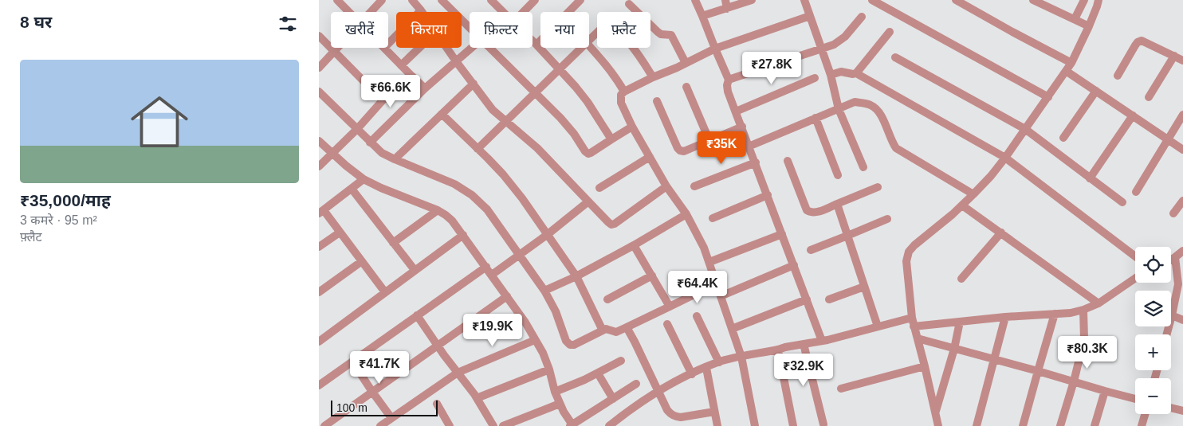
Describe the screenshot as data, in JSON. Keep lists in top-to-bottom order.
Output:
{
  "scale_bar": "100 m",
  "page": {
    "heading": "8 घर",
    "chip": [
      "खरीदें",
      "किराया",
      "फ़िल्टर",
      "नया",
      "फ़्लैट"
    ],
    "list": [
      {
        "name": "₹35,000/माह",
        "note": "3 कमरे · 95 m² · फ़्लैट"
      }
    ],
    "price": [
      "₹27.8K",
      "₹66.6K",
      "₹35K",
      "₹64.4K",
      "₹19.9K",
      "₹80.3K",
      "₹41.7K",
      "₹32.9K"
    ],
    "map_buttons": ["+", "−"],
    "scale": "100 m"
  }
}
